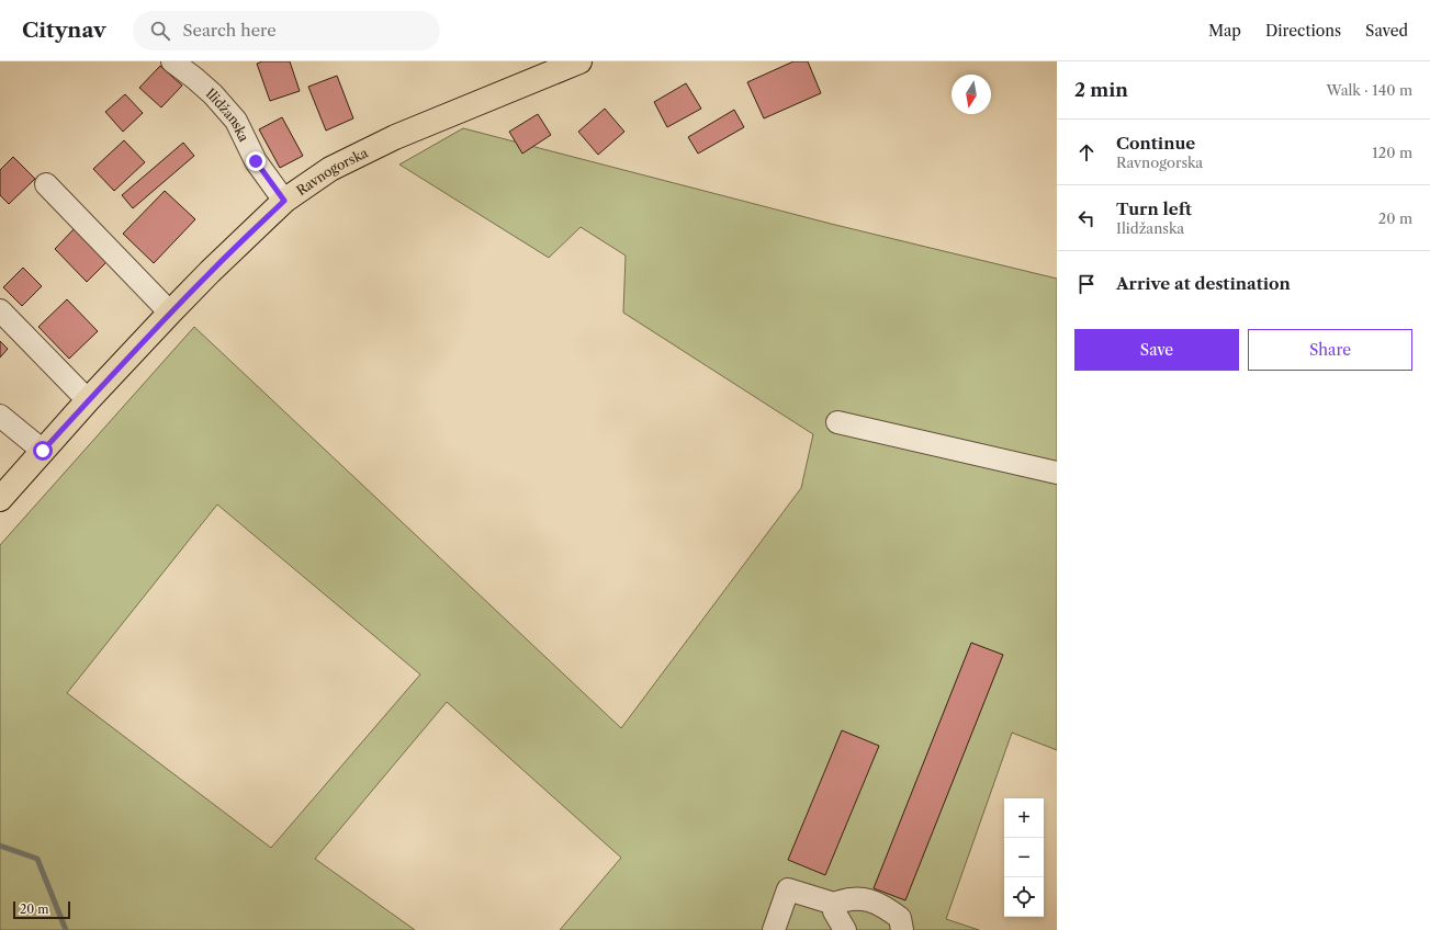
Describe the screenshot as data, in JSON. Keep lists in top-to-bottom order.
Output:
{
  "streets": {
    "main road": ["Ravnogorska"],
    "street": ["Ilidžanska"]
  },
  "crossings": [
    ["Ilidžanska", "Ravnogorska"]
  ],
  "scale_bar": "20 m",
  "north": "bottom",
  "page": {
    "header": "Citynav",
    "search": "Search here",
    "nav": ["Map", "Directions", "Saved"],
    "heading": ["2 min", "Walk · 140 m"],
    "list": [
      ["Continue", "Ravnogorska", "120 m"],
      ["Turn left", "Ilidžanska", "20 m"],
      "Arrive at destination"
    ],
    "buttons": ["Save", "Share"],
    "map_buttons": ["+", "−"],
    "scale": "20 m"
  }
}
